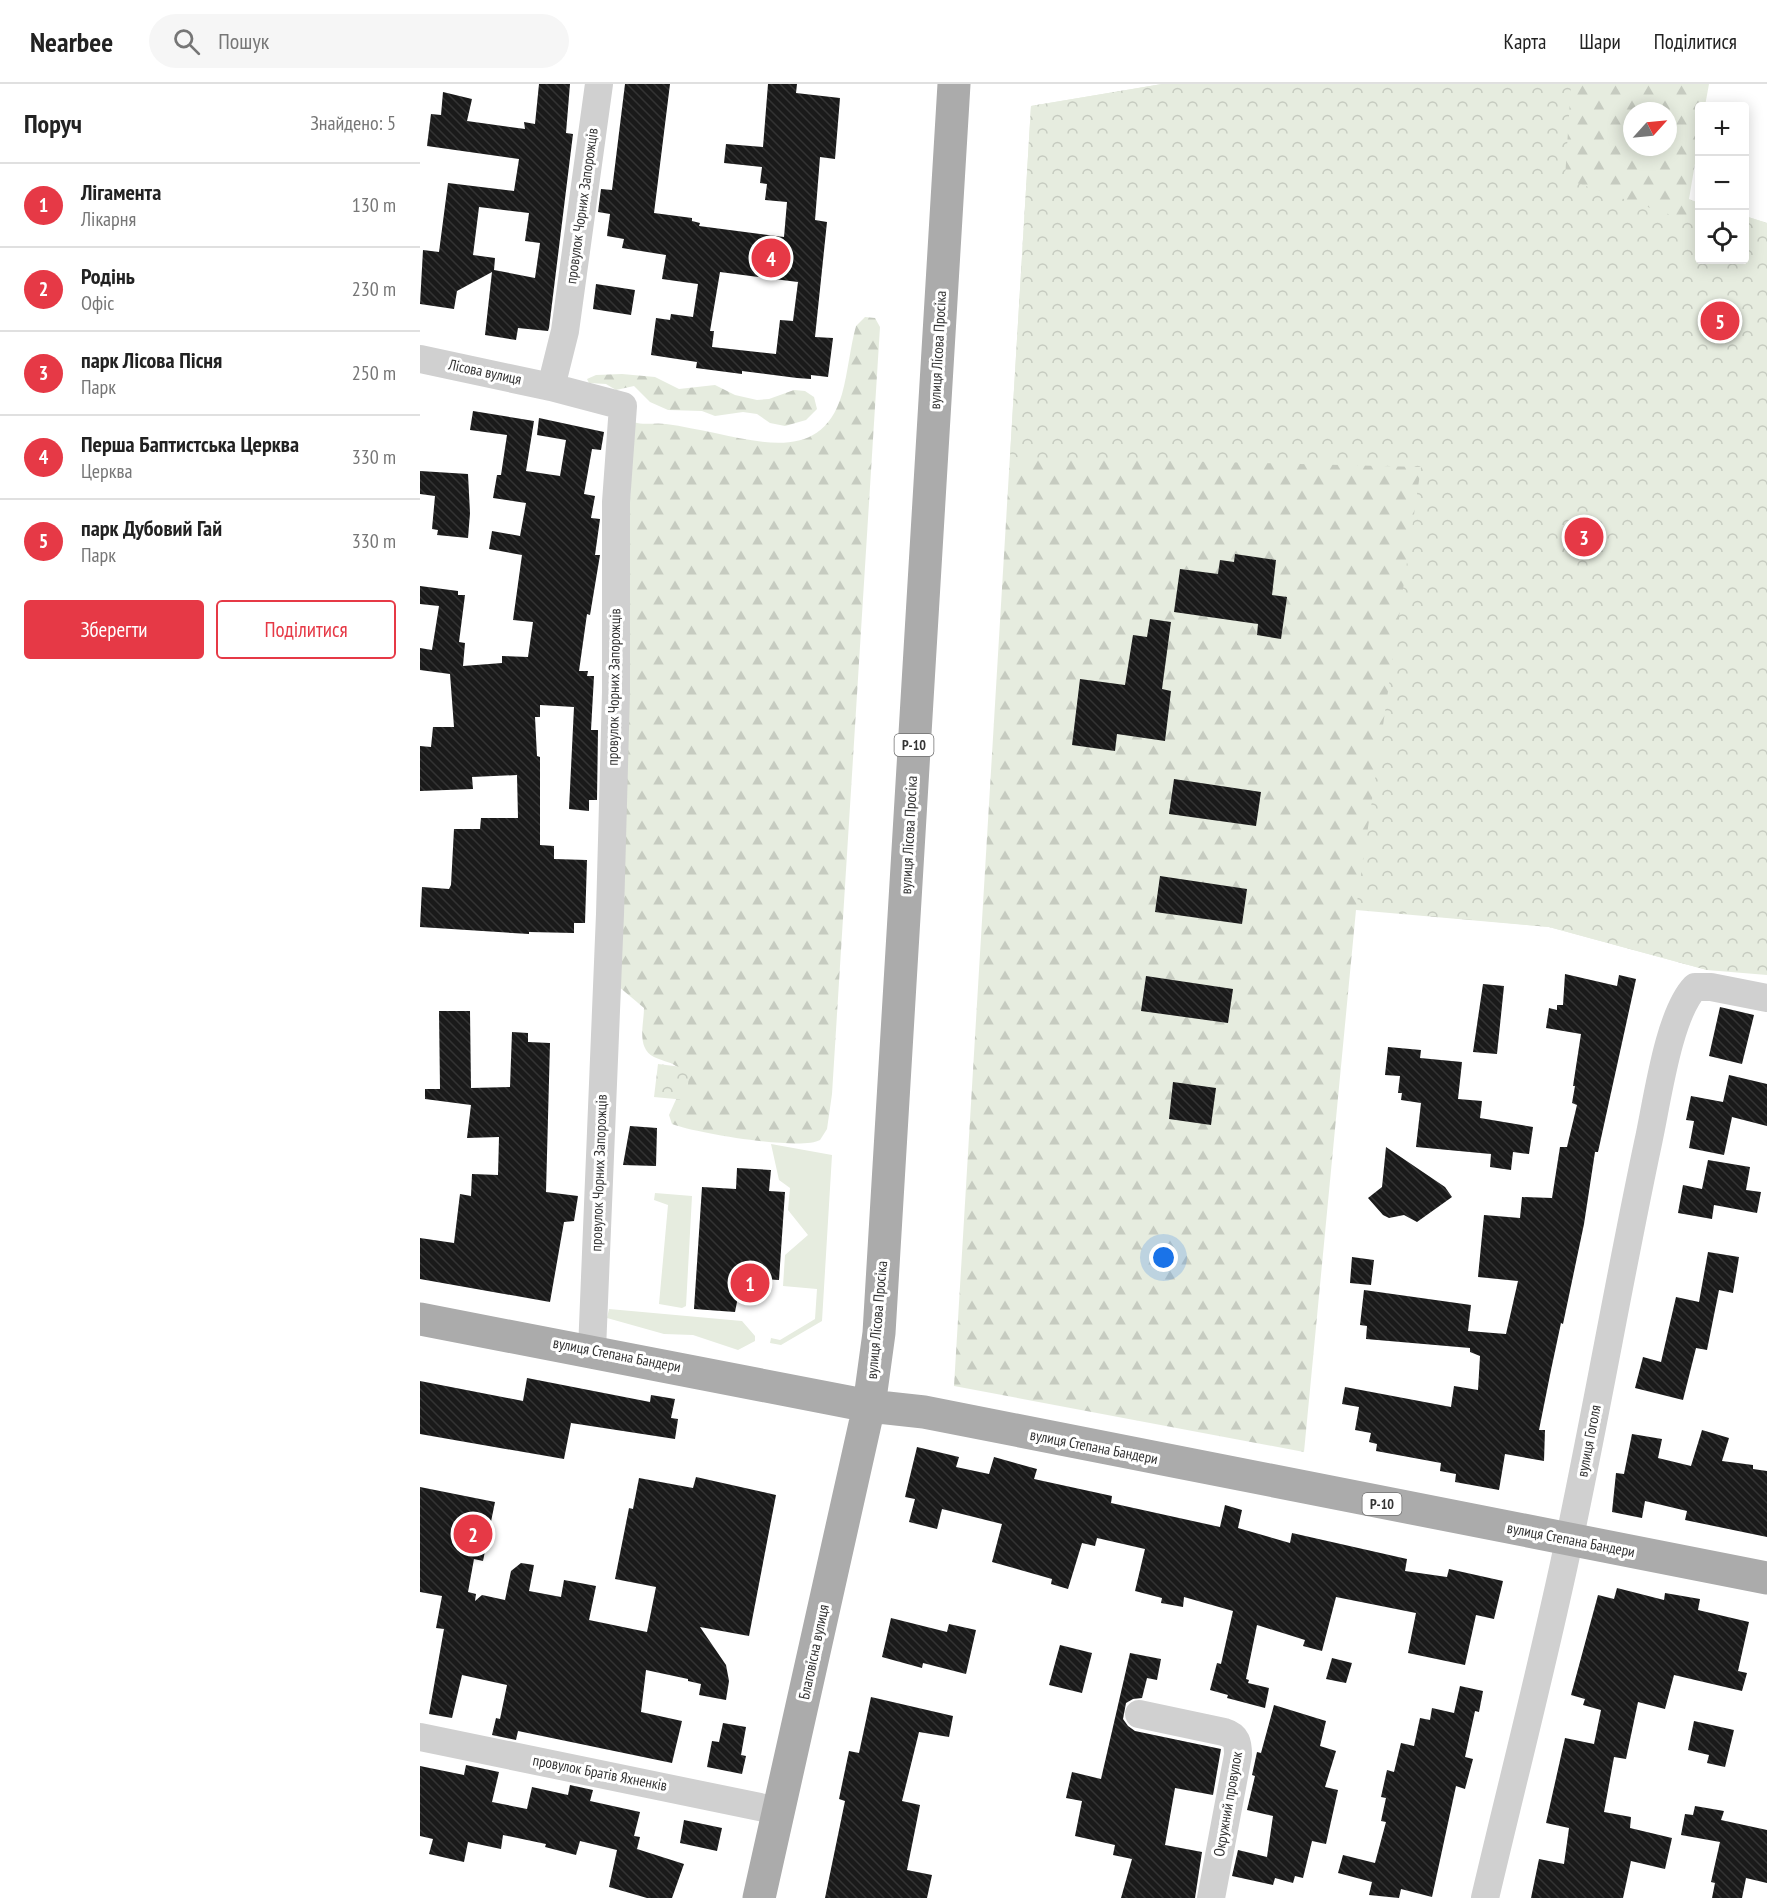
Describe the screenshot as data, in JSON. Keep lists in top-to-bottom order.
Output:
{
  "streets": {
    "main road": [
      "вулиця Лісова Просіка",
      "Р-10",
      "вулиця Степана Бандери",
      "Благовісна вулиця"
    ],
    "street": [
      "провулок Чорних Запорожців",
      "Лісова вулиця",
      "вулиця Гоголя",
      "провулок Братів Яхненків",
      "Окружний провулок"
    ]
  },
  "crossings": [
    ["провулок Чорних Запорожців", "Лісова вулиця"],
    ["провулок Чорних Запорожців", "вулиця Степана Бандери"],
    ["вулиця Лісова Просіка", "вулиця Степана Бандери"],
    ["вулиця Лісова Просіка", "Благовісна вулиця"],
    ["вулиця Степана Бандери", "вулиця Гоголя"],
    ["вулиця Степана Бандери", "Благовісна вулиця"],
    ["Благовісна вулиця", "провулок Братів Яхненків"]
  ],
  "north": "top right",
  "page": {
    "header": "Nearbee",
    "search": "Пошук",
    "nav": ["Карта", "Шари", "Поділитися"],
    "heading": ["Поруч", "Знайдено: 5"],
    "map_buttons": ["+", "−"],
    "list": [
      {
        "mark": "1",
        "name": "Лігамента",
        "note": "Лікарня",
        "value": "130 m"
      },
      {
        "mark": "2",
        "name": "Родінь",
        "note": "Офіс",
        "value": "230 m"
      },
      {
        "mark": "3",
        "name": "парк Лісова Пісня",
        "note": "Парк",
        "value": "250 m"
      },
      {
        "mark": "4",
        "name": "Перша Баптистська Церква",
        "note": "Церква",
        "value": "330 m"
      },
      {
        "mark": "5",
        "name": "парк Дубовий Гай",
        "note": "Парк",
        "value": "330 m"
      }
    ],
    "pins": [
      "4",
      "5",
      "3",
      "1",
      "2"
    ],
    "buttons": ["Зберегти", "Поділитися"]
  }
}
